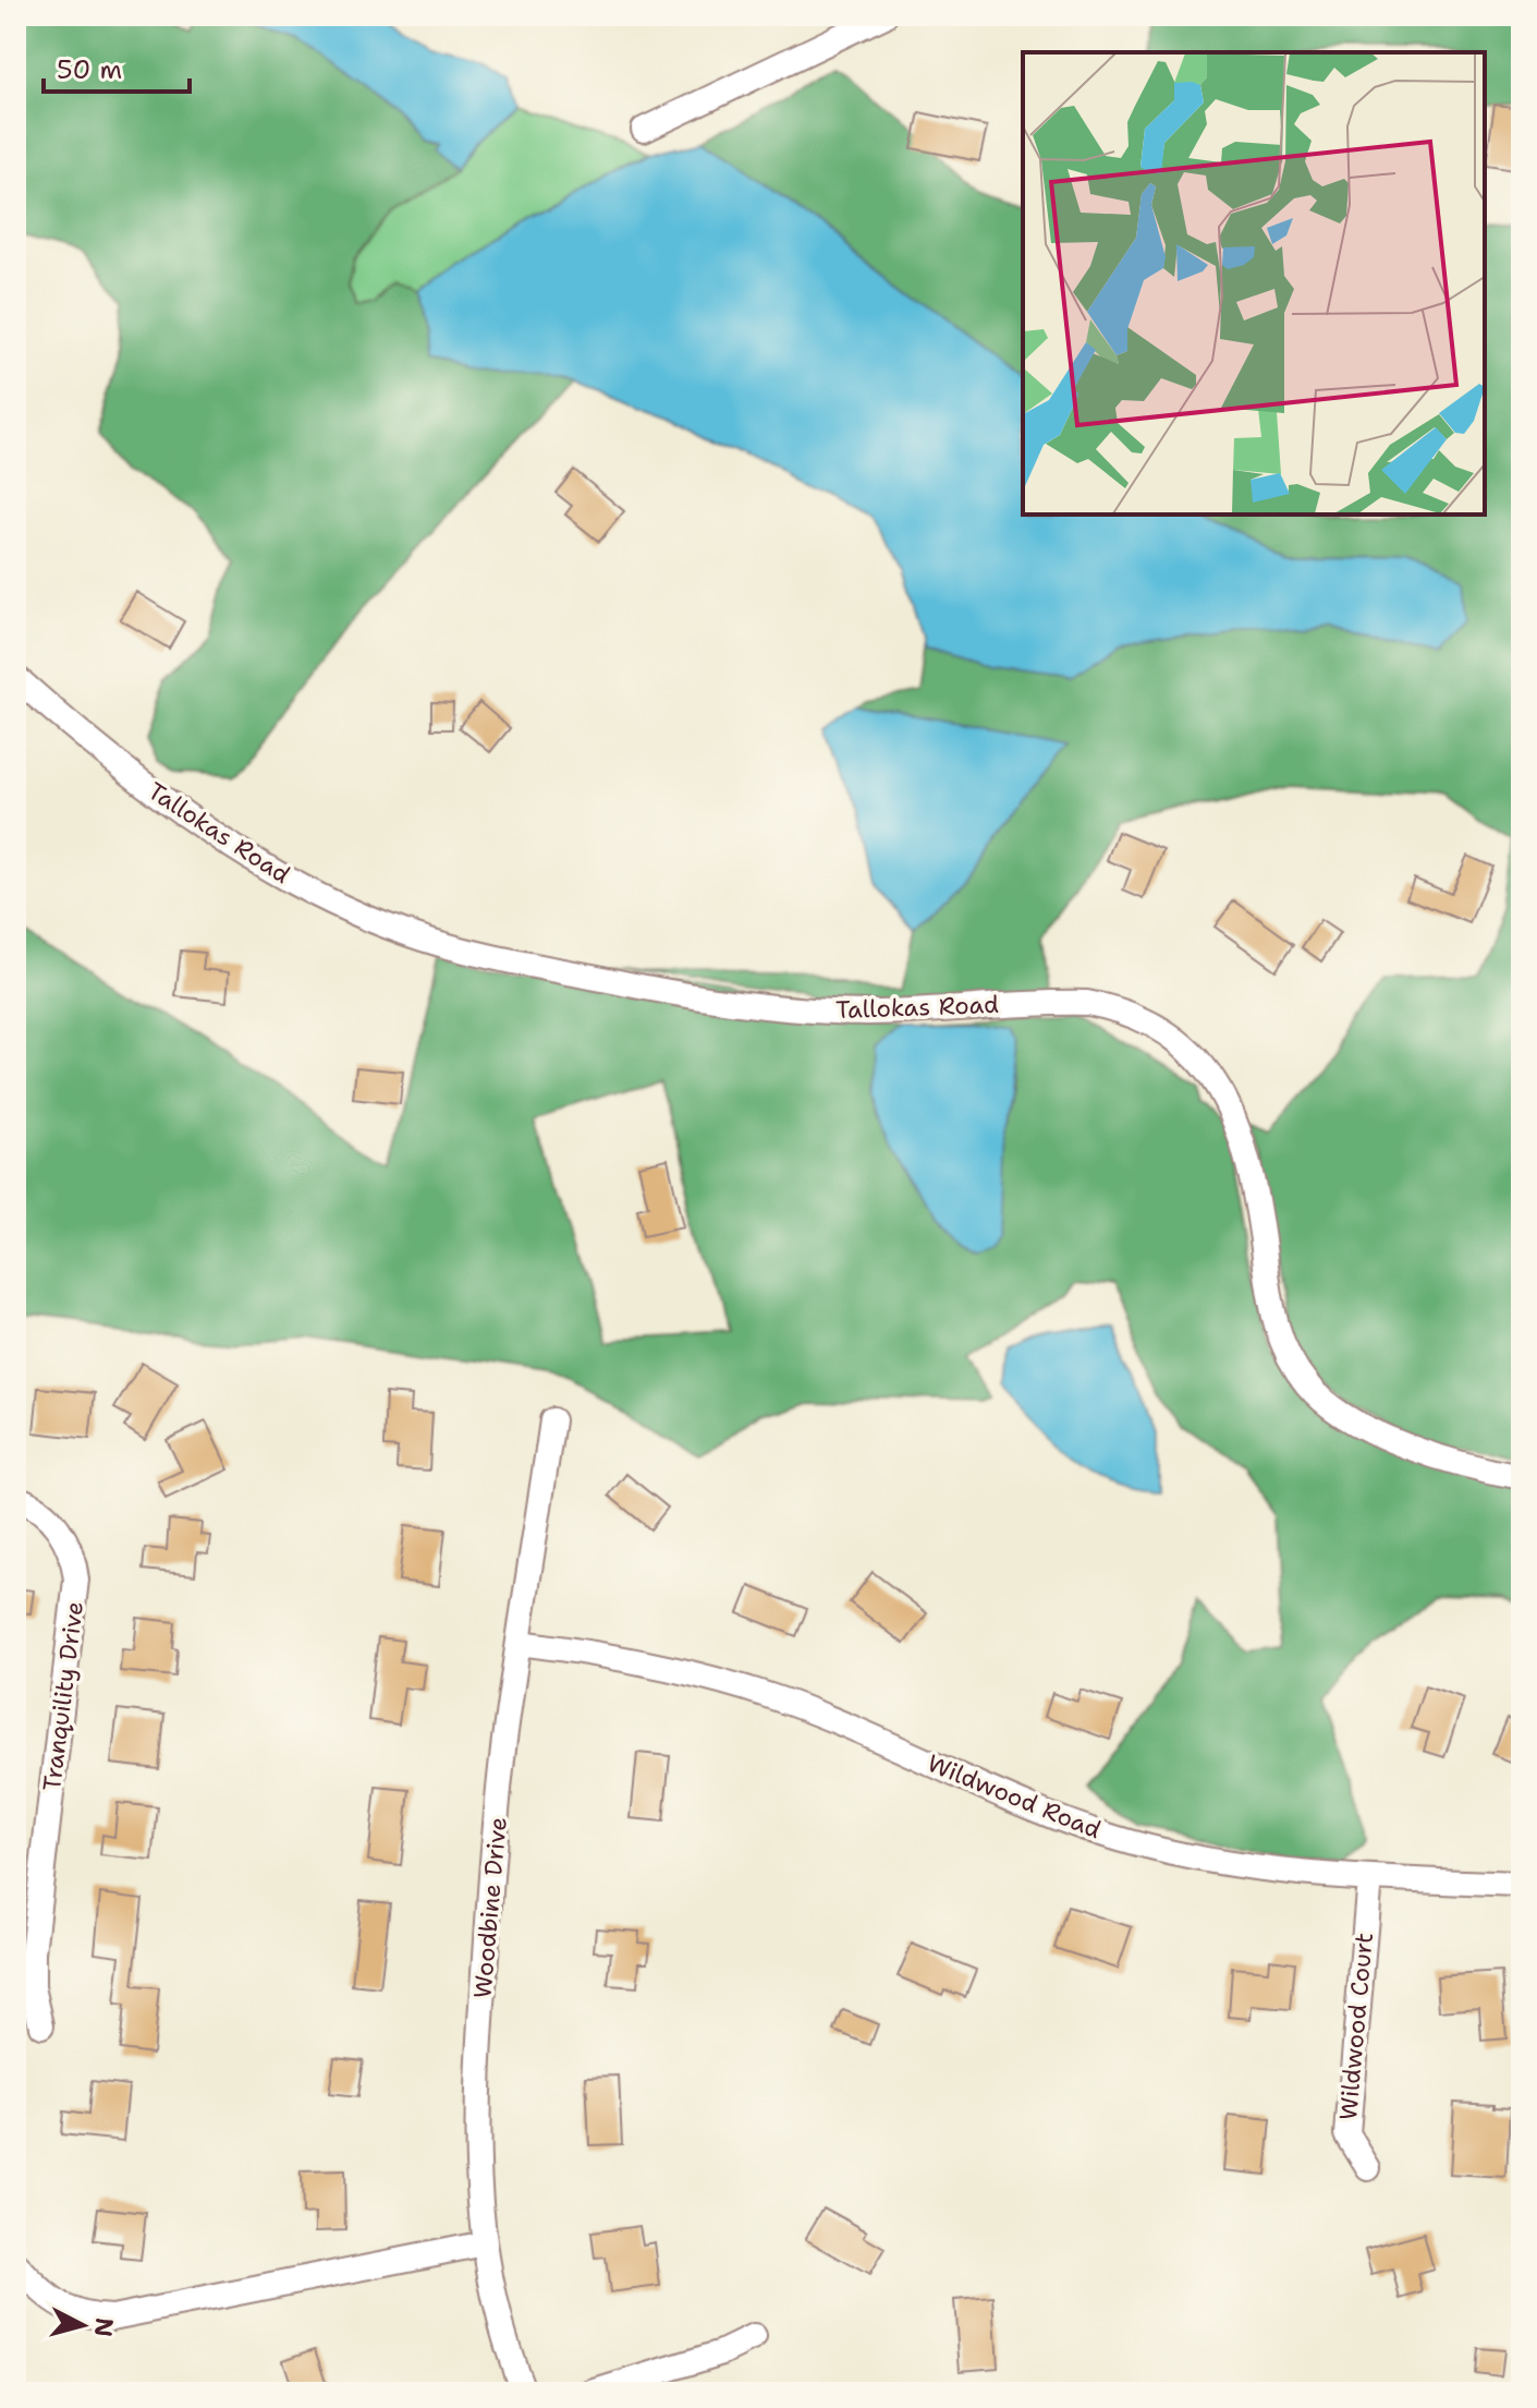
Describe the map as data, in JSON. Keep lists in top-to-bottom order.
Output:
{
  "streets": {
    "street": [
      "Tallokas Road",
      "Tranquility Drive",
      "Wildwood Road",
      "Woodbine Drive",
      "Wildwood Court"
    ]
  },
  "crossings": [
    ["Wildwood Road", "Woodbine Drive"],
    ["Wildwood Road", "Wildwood Court"]
  ],
  "scale_bar": "50 m",
  "north": "right"
}
